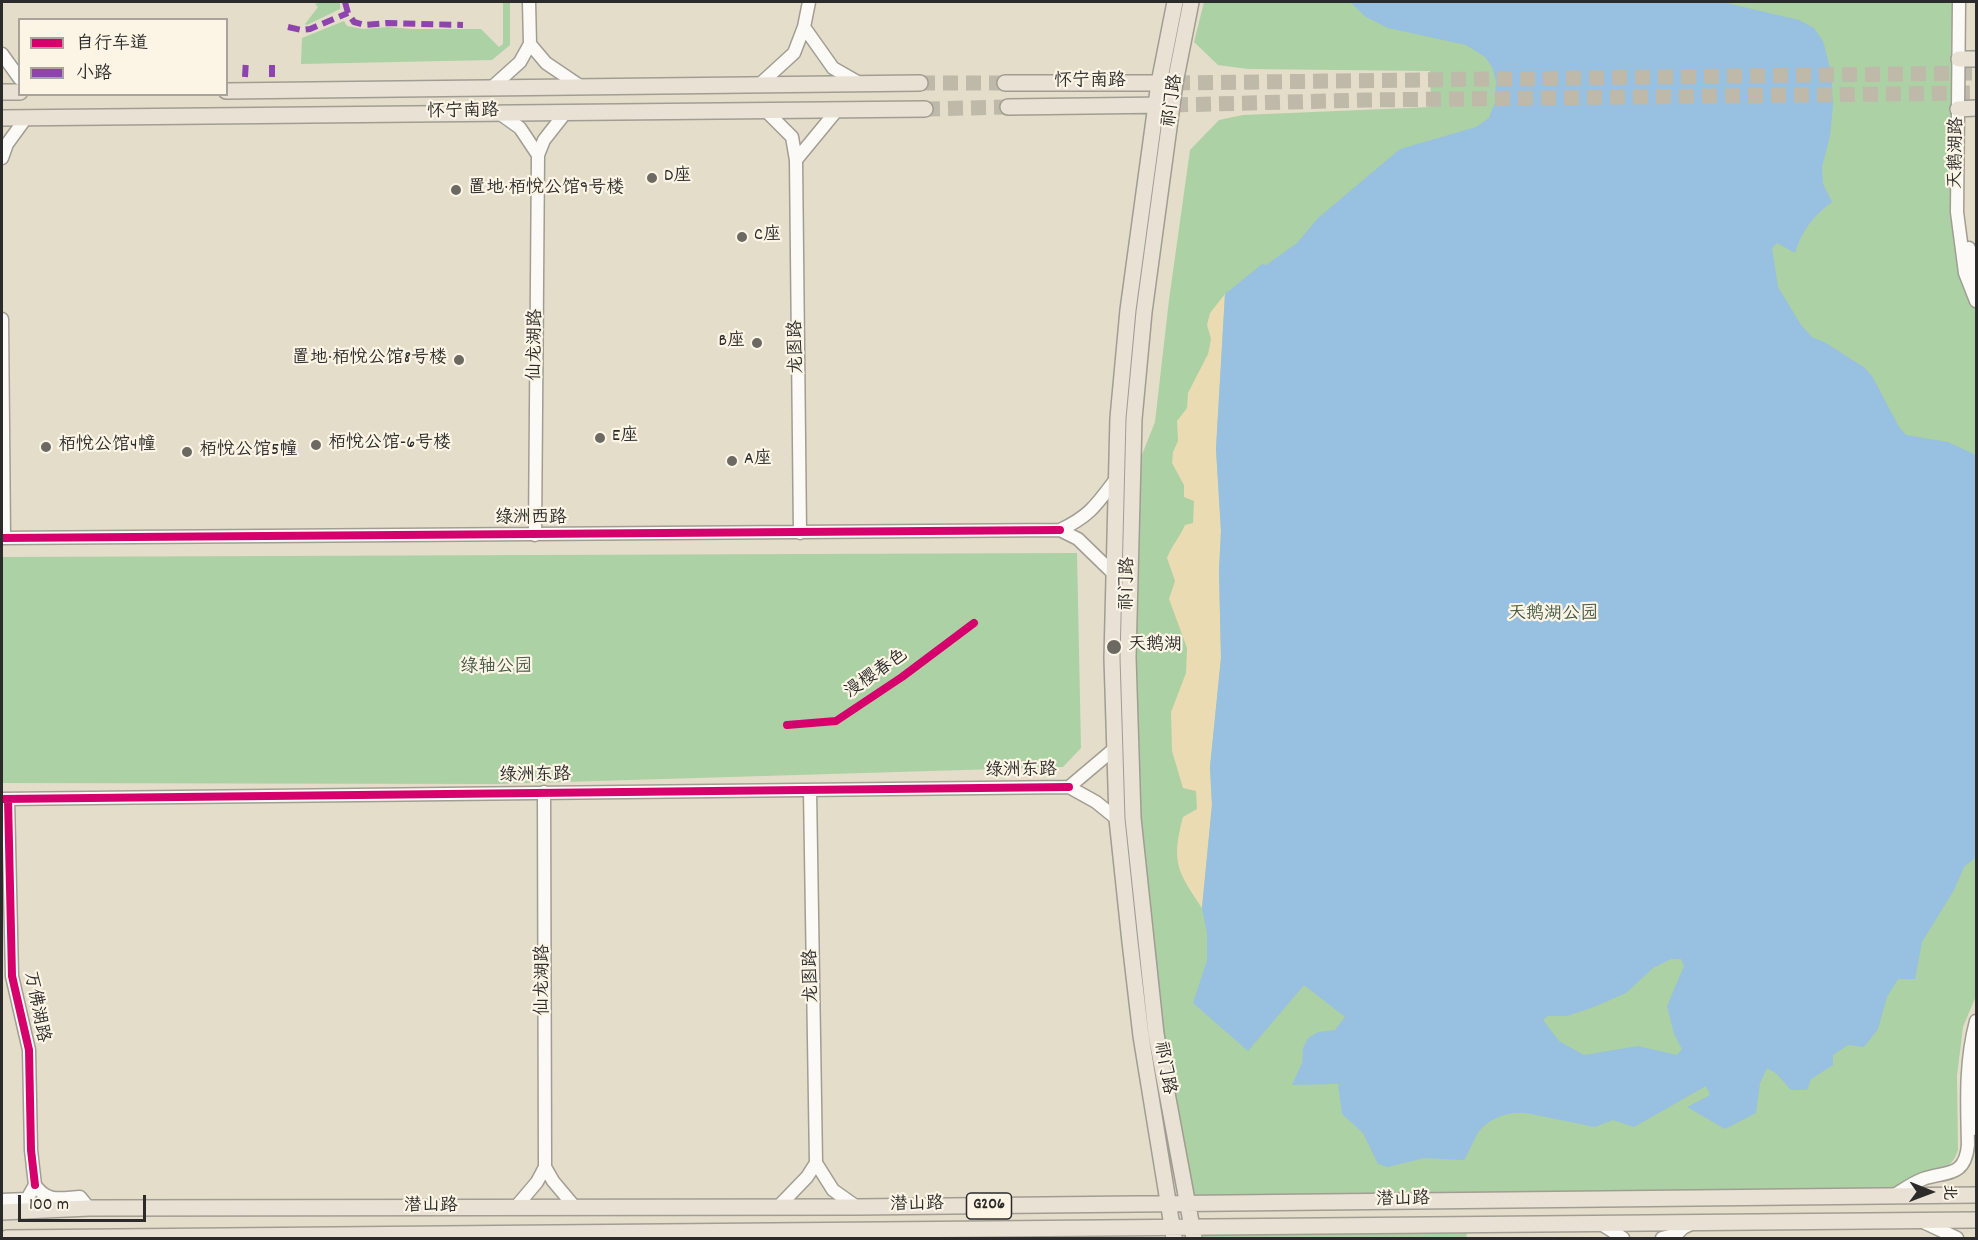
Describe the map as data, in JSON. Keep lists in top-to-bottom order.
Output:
{
  "streets": {
    "main road": [
      "怀宁南路",
      "祁门路",
      "潜山路",
      "G206"
    ],
    "street": [
      "天鹅湖路",
      "仙龙湖路",
      "龙图路",
      "绿洲西路",
      "绿洲东路",
      "万佛湖路"
    ],
    "cycle path": ["漫樱春色"]
  },
  "crossings": [
    ["怀宁南路", "祁门路"],
    ["怀宁南路", "龙图路"],
    ["祁门路", "潜山路"],
    ["仙龙湖路", "绿洲西路"],
    ["仙龙湖路", "绿洲东路"],
    ["龙图路", "绿洲西路"],
    ["龙图路", "绿洲东路"],
    ["绿洲东路", "万佛湖路"]
  ],
  "parks": ["天鹅湖公园", "绿轴公园"],
  "places": [
    "D座",
    "置地·栢悦公馆9号楼",
    "C座",
    "B座",
    "置地·栢悦公馆8号楼",
    "E座",
    "栢悦公馆-6号楼",
    "栢悦公馆4幢",
    "栢悦公馆5幢",
    "A座",
    "天鹅湖"
  ],
  "legend": ["自行车道", "小路"],
  "scale_bar": "100 m",
  "north": "right"
}
